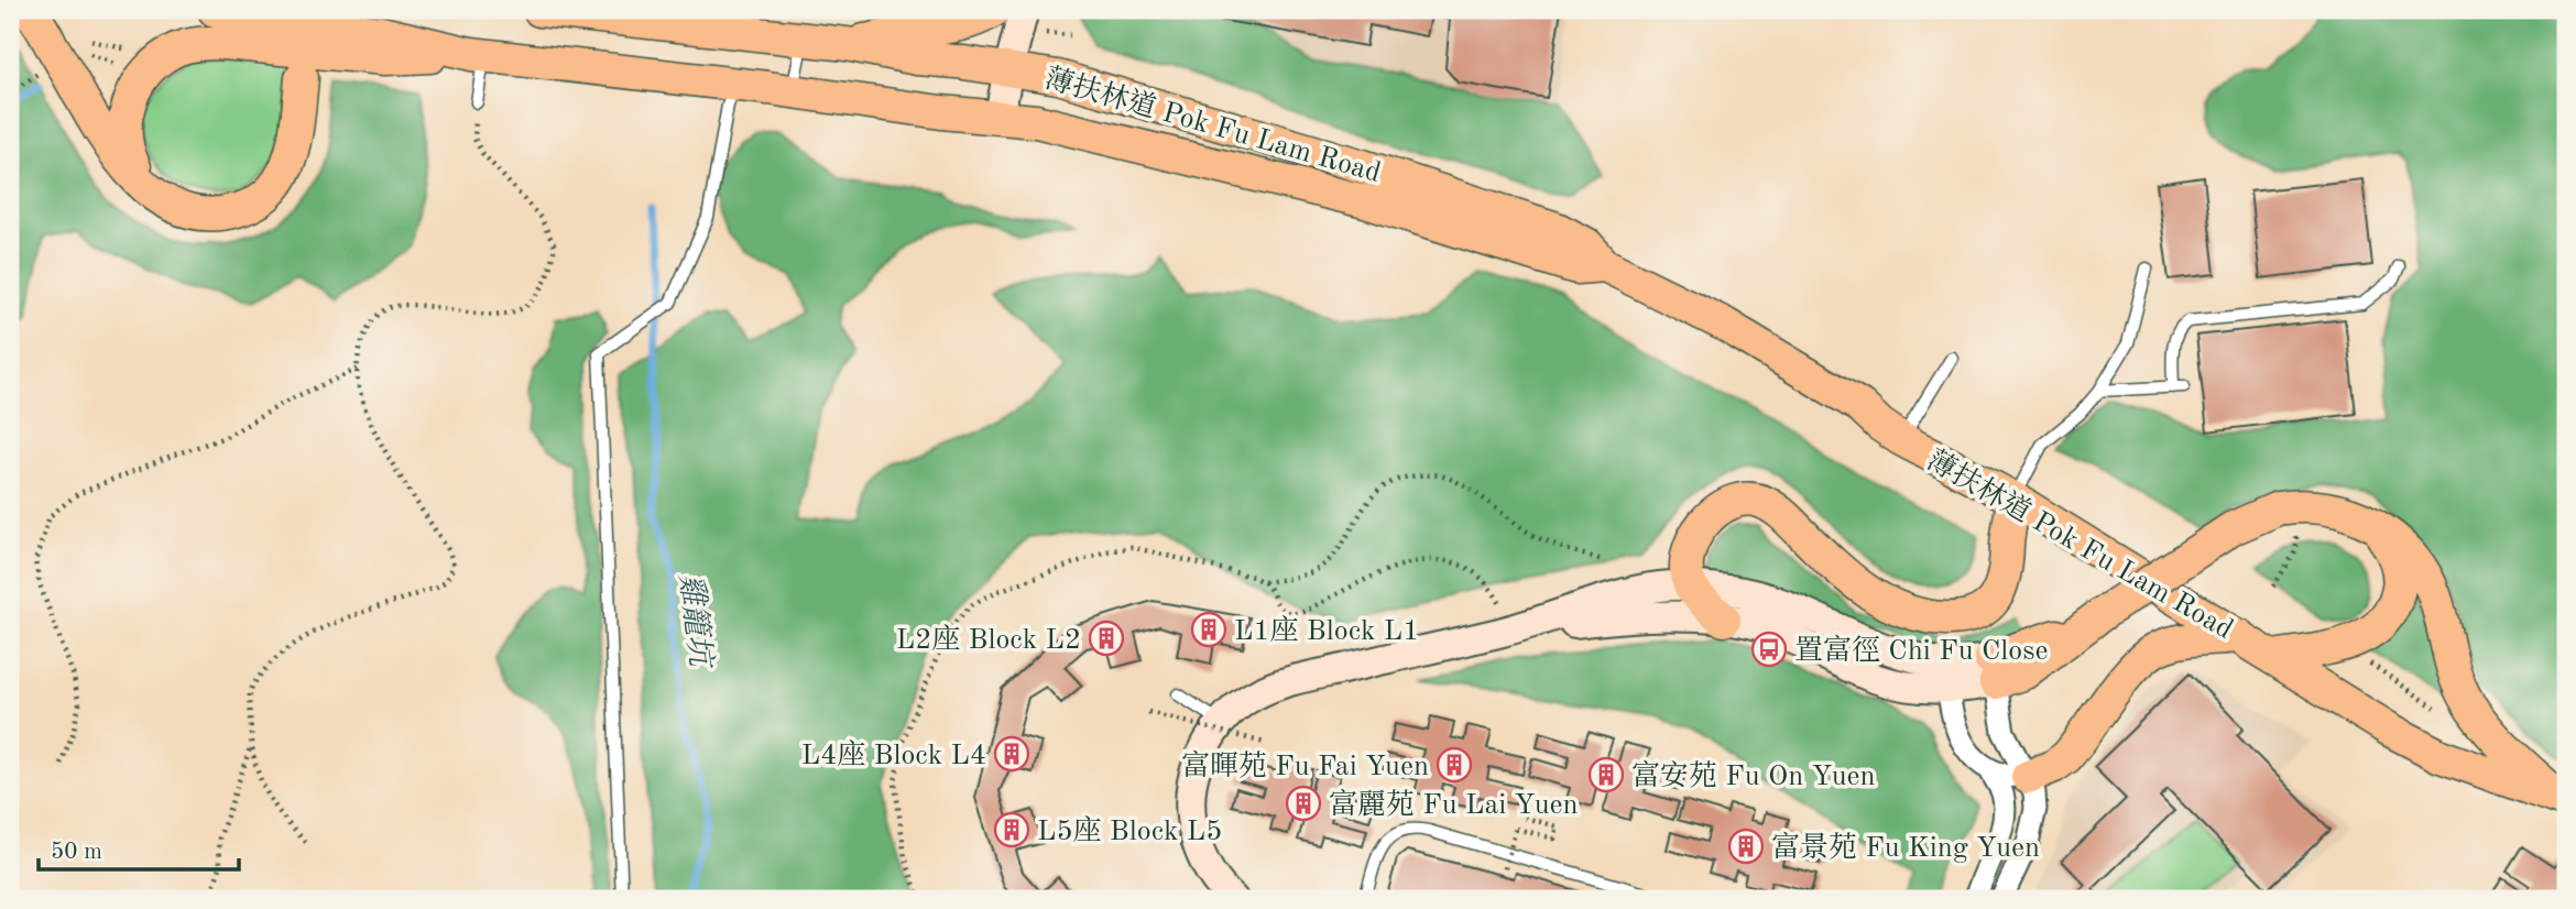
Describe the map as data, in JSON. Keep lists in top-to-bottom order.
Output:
{
  "streets": {
    "main road": ["薄扶林道 Pok Fu Lam Road"]
  },
  "water": ["雞籠坑"],
  "places": {
    "building": [
      "L1座 Block L1",
      "L2座 Block L2",
      "L4座 Block L4",
      "富暉苑 Fu Fai Yuen",
      "富安苑 Fu On Yuen",
      "富麗苑 Fu Lai Yuen",
      "L5座 Block L5",
      "富景苑 Fu King Yuen"
    ],
    "bus stop": ["置富徑 Chi Fu Close"]
  },
  "scale_bar": "50 m"
}
